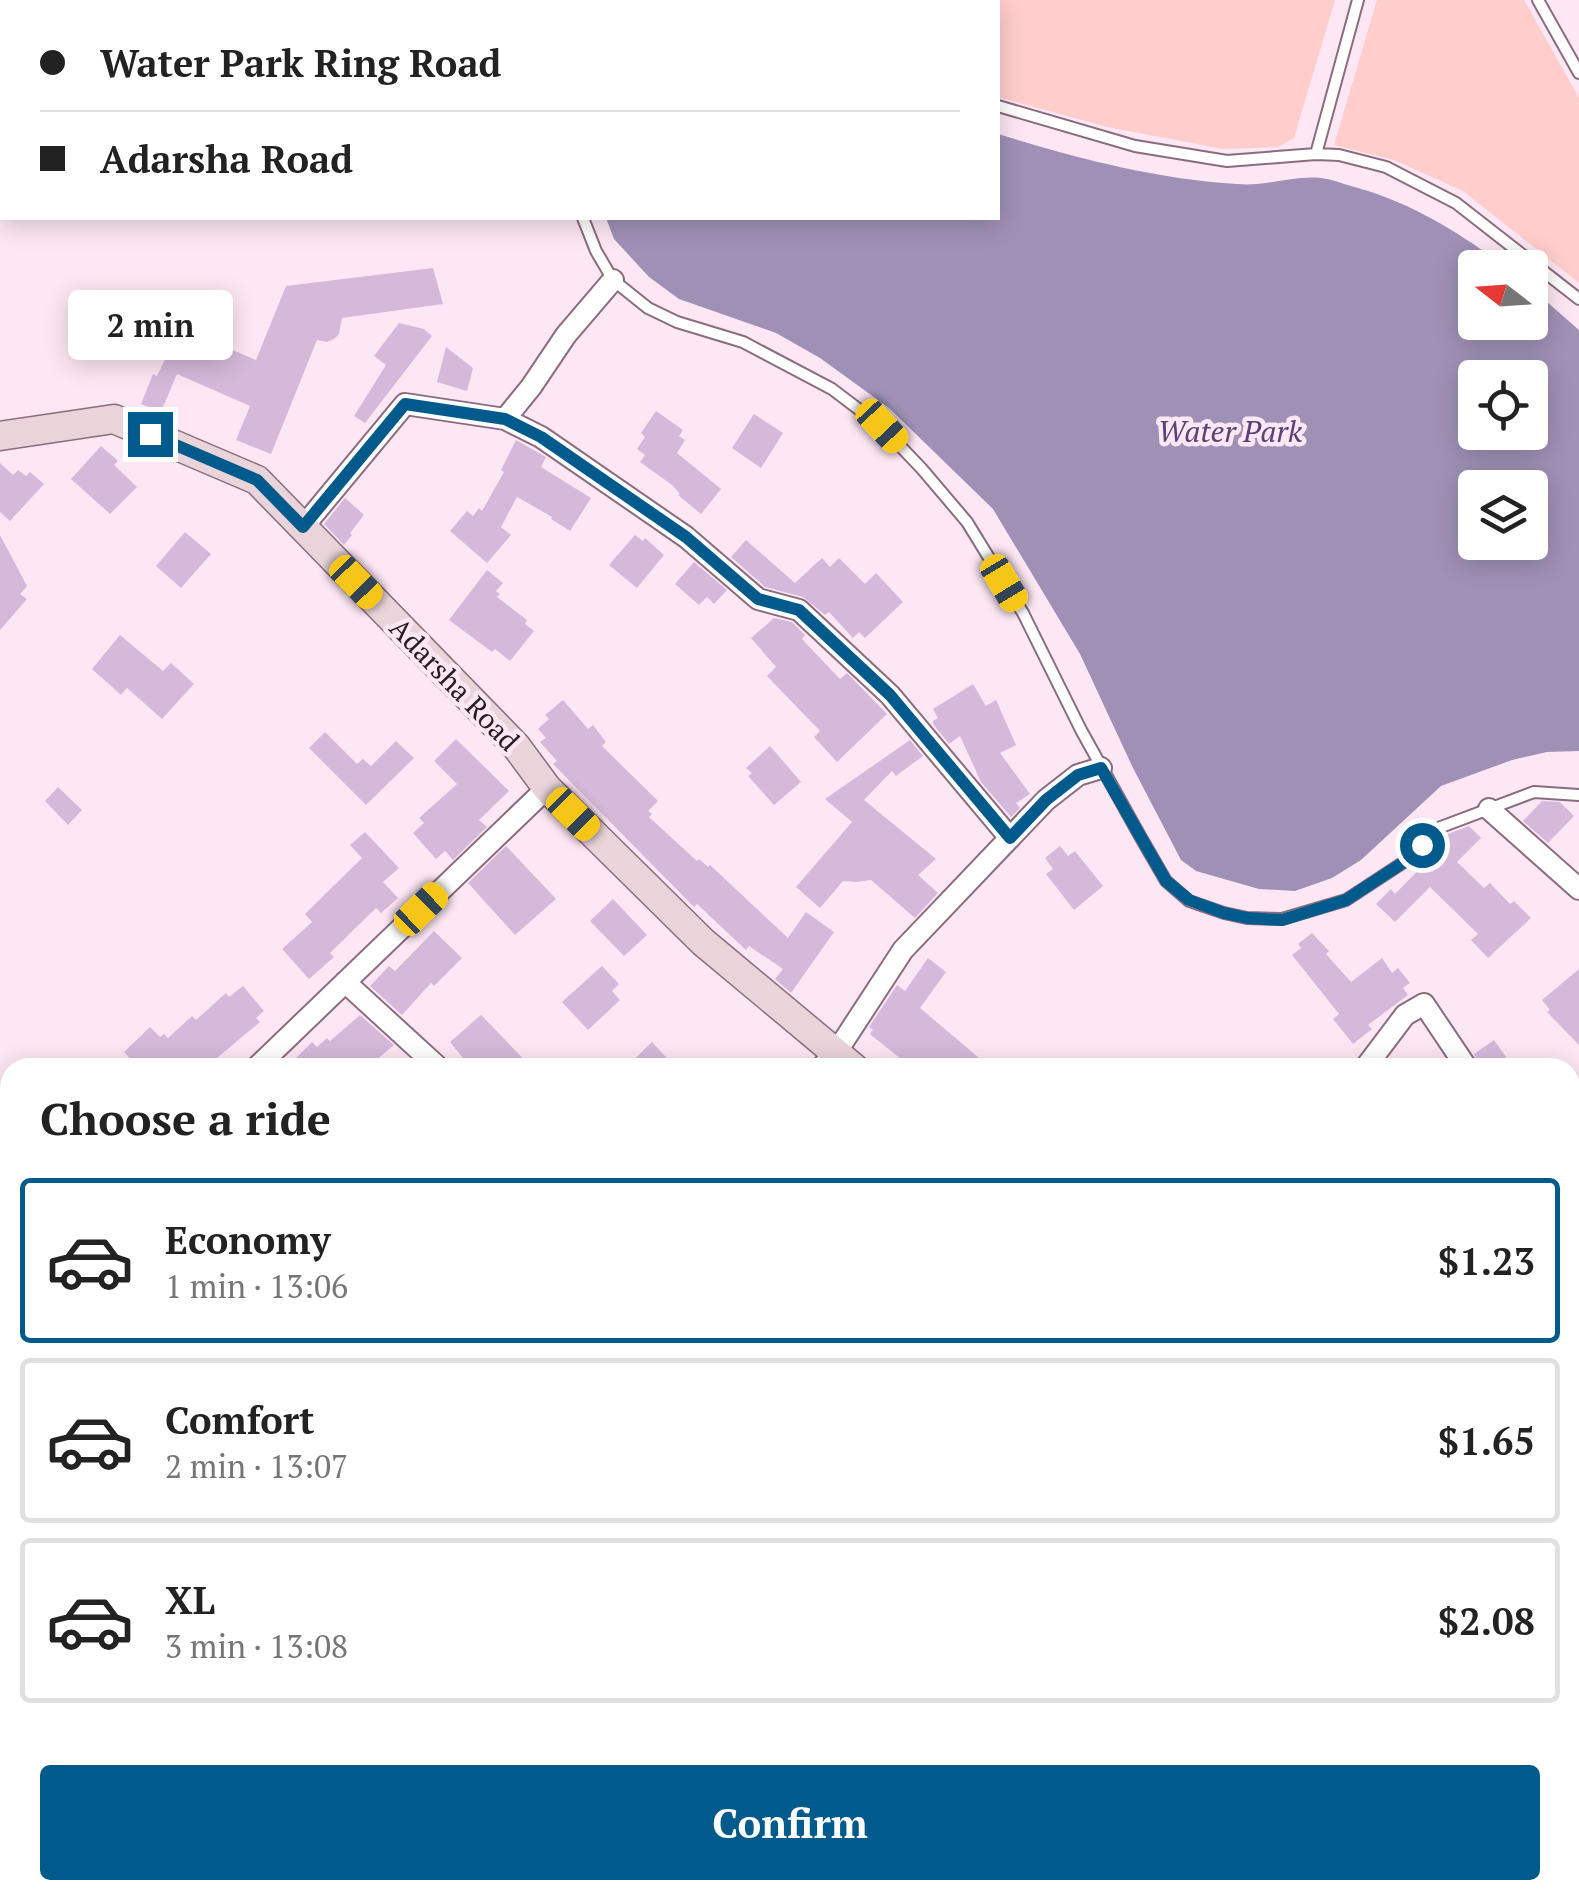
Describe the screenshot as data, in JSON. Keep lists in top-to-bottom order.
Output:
{
  "streets": {
    "main road": ["Adarsha Road"]
  },
  "water": ["Water Park"],
  "north": "left",
  "page": {
    "banner": ["Water Park Ring Road", "Adarsha Road"],
    "bubble": "2 min",
    "heading": "Choose a ride",
    "list": [
      {
        "name": "Economy",
        "note": "1 min · 13:06",
        "value": "$1.23"
      },
      {
        "name": "Comfort",
        "note": "2 min · 13:07",
        "value": "$1.65"
      },
      {
        "name": "XL",
        "note": "3 min · 13:08",
        "value": "$2.08"
      }
    ],
    "buttons": "Confirm"
  }
}
